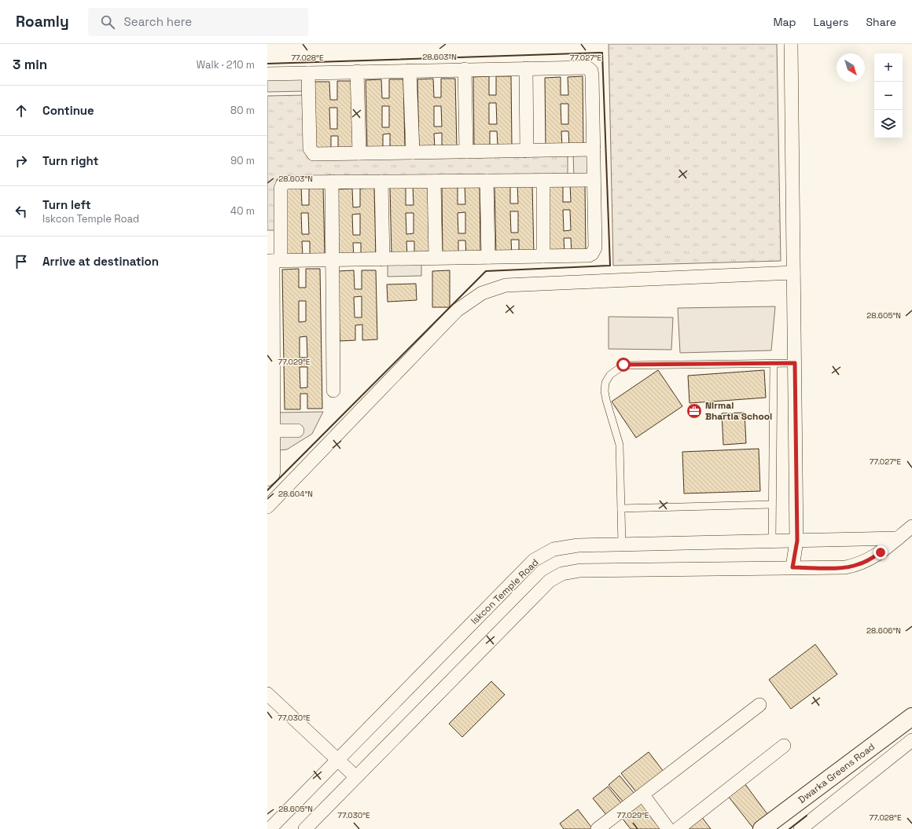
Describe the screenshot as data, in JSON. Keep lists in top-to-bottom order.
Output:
{
  "streets": {
    "street": ["Iskcon Temple Road", "Dwarka Greens Road"]
  },
  "places": {
    "office": ["Nirmal Bhartia School"]
  },
  "north": "bottom right",
  "page": {
    "header": "Roamly",
    "search": "Search here",
    "nav": ["Map", "Layers", "Share"],
    "heading": ["3 min", "Walk · 210 m"],
    "map_buttons": ["+", "−"],
    "list": [
      ["Continue", "80 m"],
      ["Turn right", "90 m"],
      ["Turn left", "Iskcon Temple Road", "40 m"],
      "Arrive at destination"
    ]
  },
  "coordinates": [
    "28.603°N",
    "77.028°E",
    "77.027°E",
    "28.605°N",
    "77.029°E",
    "28.604°N",
    "28.606°N",
    "77.030°E"
  ]
}
